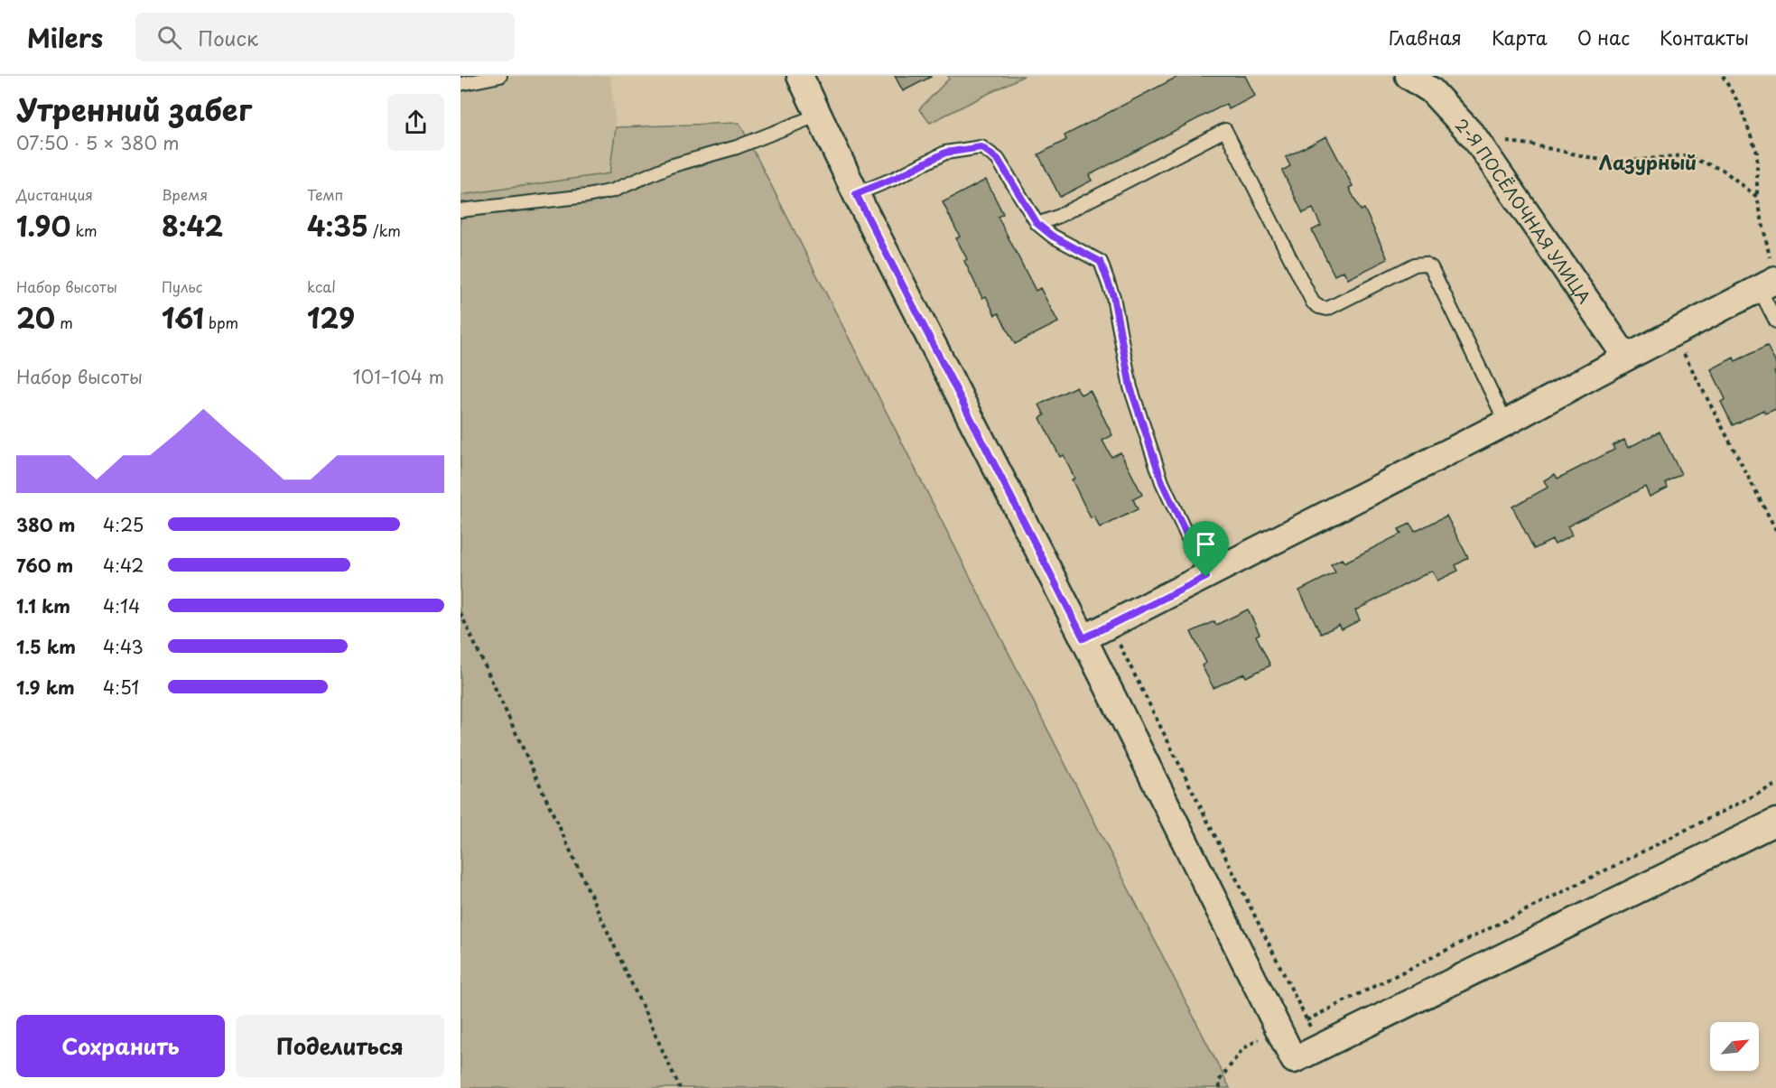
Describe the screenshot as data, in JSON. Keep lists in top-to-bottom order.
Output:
{
  "streets": {
    "street": ["2-Я ПОСЁЛОЧНАЯ УЛИЦА"]
  },
  "districts": ["Лазурный"],
  "north": "top right",
  "page": {
    "header": "Milers",
    "search": "Поиск",
    "nav": [
      "Главная",
      "Карта",
      "О нас",
      "Контакты"
    ],
    "heading": ["Утренний забег", "07:50 · 5 × 380 m"],
    "stats": [
      ["Дистанция", "1.90 km"],
      ["Время", "8:42"],
      ["Темп", "4:35 /km"],
      ["Набор высоты", "20 m"],
      ["Пульс", "161 bpm"],
      ["kcal", "129"]
    ],
    "chart": ["Набор высоты", "101–104 m"],
    "list": [
      {
        "name": "380 m",
        "note": "4:25"
      },
      {
        "name": "760 m",
        "note": "4:42"
      },
      {
        "name": "1.1 km",
        "note": "4:14"
      },
      {
        "name": "1.5 km",
        "note": "4:43"
      },
      {
        "name": "1.9 km",
        "note": "4:51"
      }
    ],
    "buttons": ["Сохранить", "Поделиться"]
  }
}
